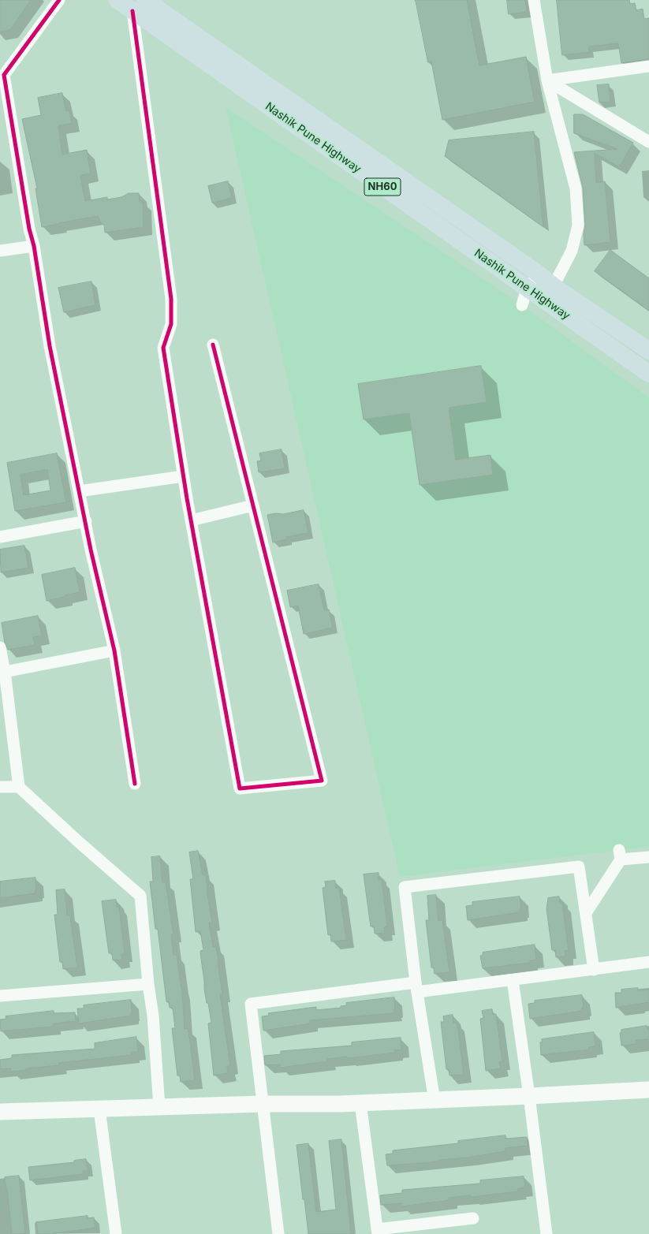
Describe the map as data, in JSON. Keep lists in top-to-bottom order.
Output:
{
  "streets": {
    "highway": ["Nashik Pune Highway", "NH60"]
  }
}
